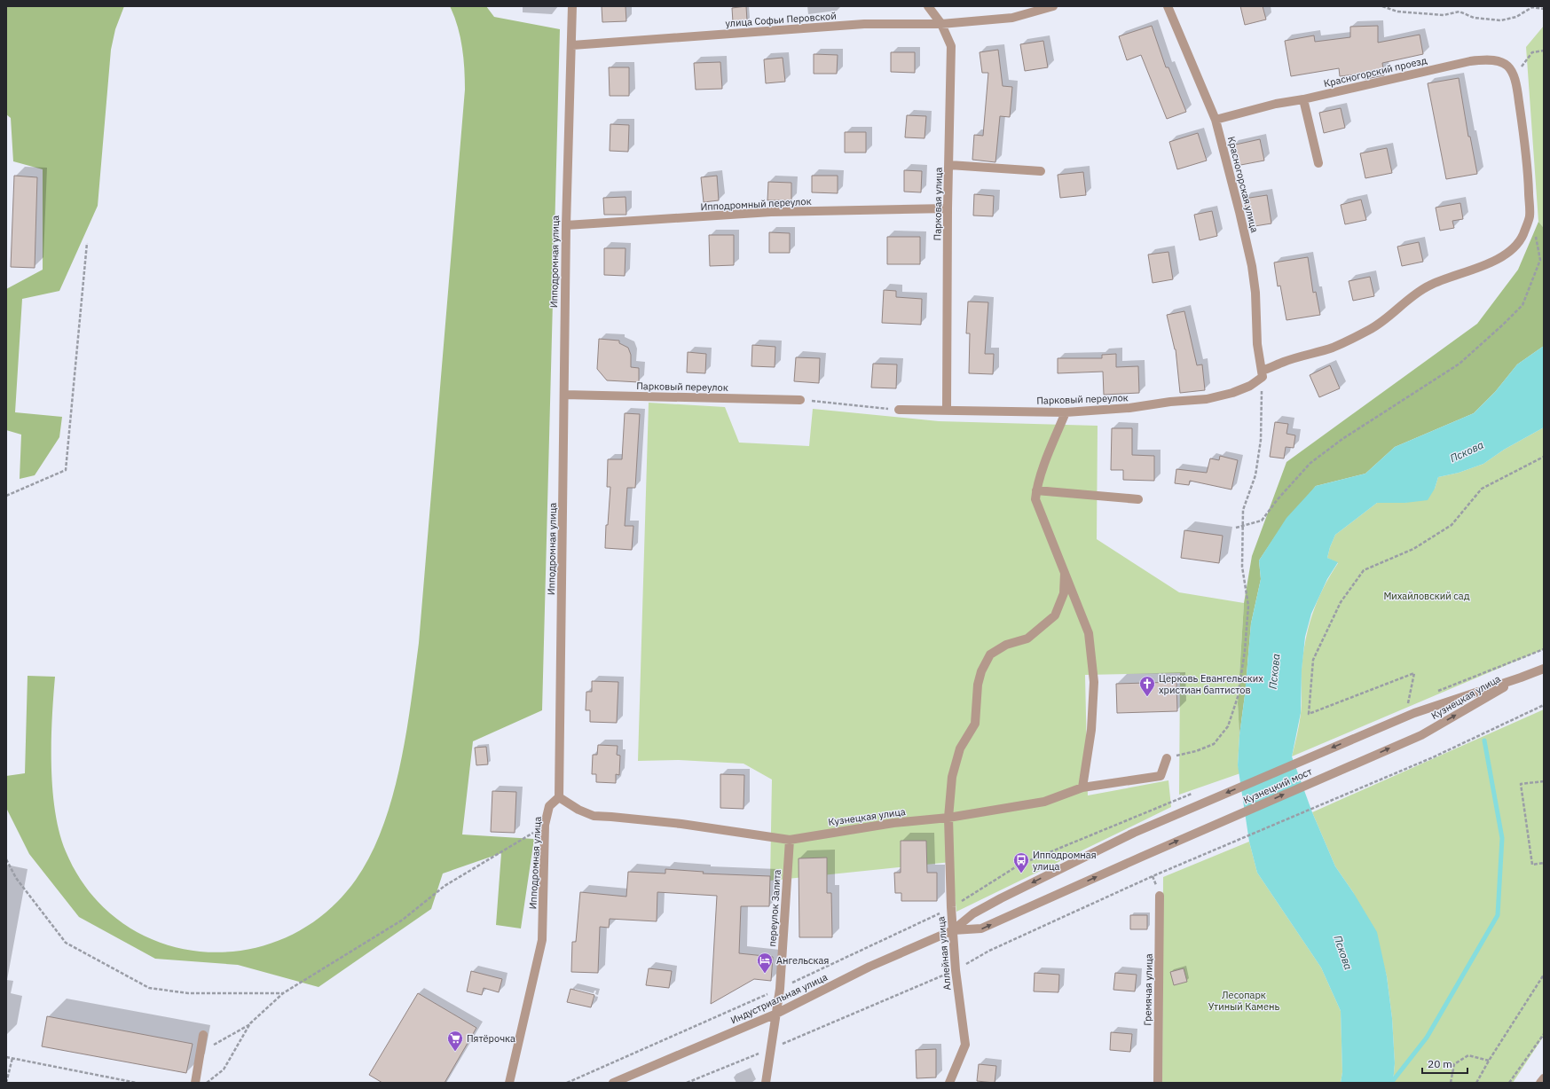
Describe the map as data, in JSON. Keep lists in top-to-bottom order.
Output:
{
  "streets": {
    "street": [
      "улица Софьи Перовской",
      "Красногорский проезд",
      "Красногорская улица",
      "Ипподромный переулок",
      "Парковая улица",
      "Ипподромная улица",
      "Парковый переулок",
      "Кузнецкая улица",
      "Кузнецкий мост",
      "переулок Залита",
      "Аллейная улица",
      "Гремячая улица",
      "Индустриальная улица"
    ]
  },
  "crossings": [
    ["улица Софьи Перовской", "Парковая улица"],
    ["улица Софьи Перовской", "Ипподромная улица"],
    ["Красногорский проезд", "Красногорская улица"],
    ["Красногорская улица", "Парковый переулок"],
    ["Ипподромный переулок", "Парковая улица"],
    ["Ипподромный переулок", "Ипподромная улица"],
    ["Парковая улица", "Парковый переулок"],
    ["Ипподромная улица", "Парковый переулок"],
    ["Ипподромная улица", "Кузнецкая улица"],
    ["Кузнецкая улица", "Кузнецкий мост"],
    ["Кузнецкая улица", "переулок Залита"],
    ["Кузнецкая улица", "Аллейная улица"],
    ["Кузнецкий мост", "Индустриальная улица"],
    ["переулок Залита", "Индустриальная улица"],
    ["Аллейная улица", "Индустриальная улица"]
  ],
  "water": ["Пскова"],
  "parks": ["Михайловский сад", "Лесопарк Утиный Камень"],
  "places": {
    "church": ["Церковь Евангельских христиан баптистов"],
    "bus stop": ["Ипподромная улица"],
    "hotel": ["Ангельская"],
    "supermarket": ["Пятёрочка"]
  },
  "scale_bar": "20 m"
}
